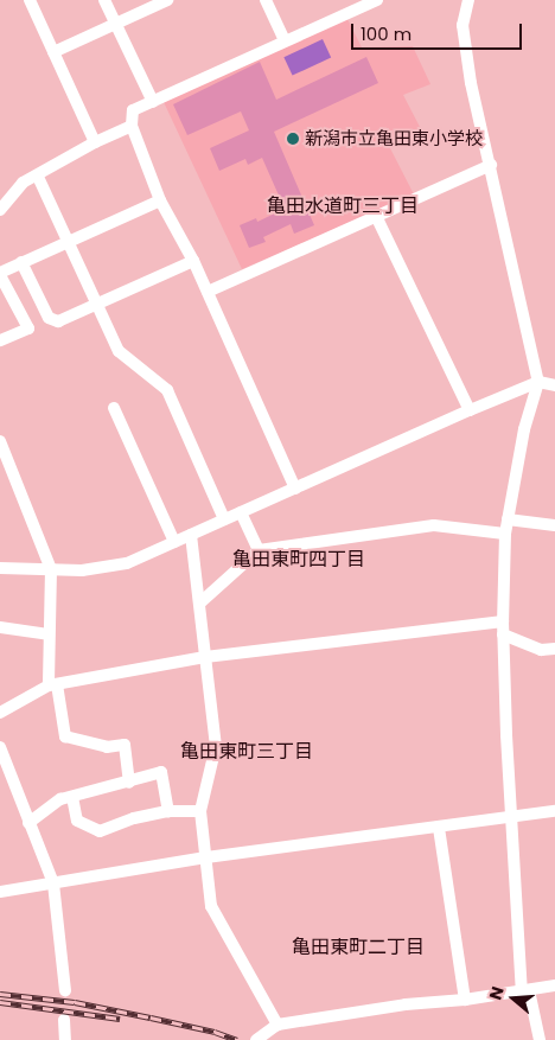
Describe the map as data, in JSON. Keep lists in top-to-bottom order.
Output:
{
  "districts": [
    "亀田水道町三丁目",
    "亀田東町四丁目",
    "亀田東町三丁目",
    "亀田東町二丁目"
  ],
  "places": ["新潟市立亀田東小学校"],
  "scale_bar": "100 m",
  "north": "left"
}
